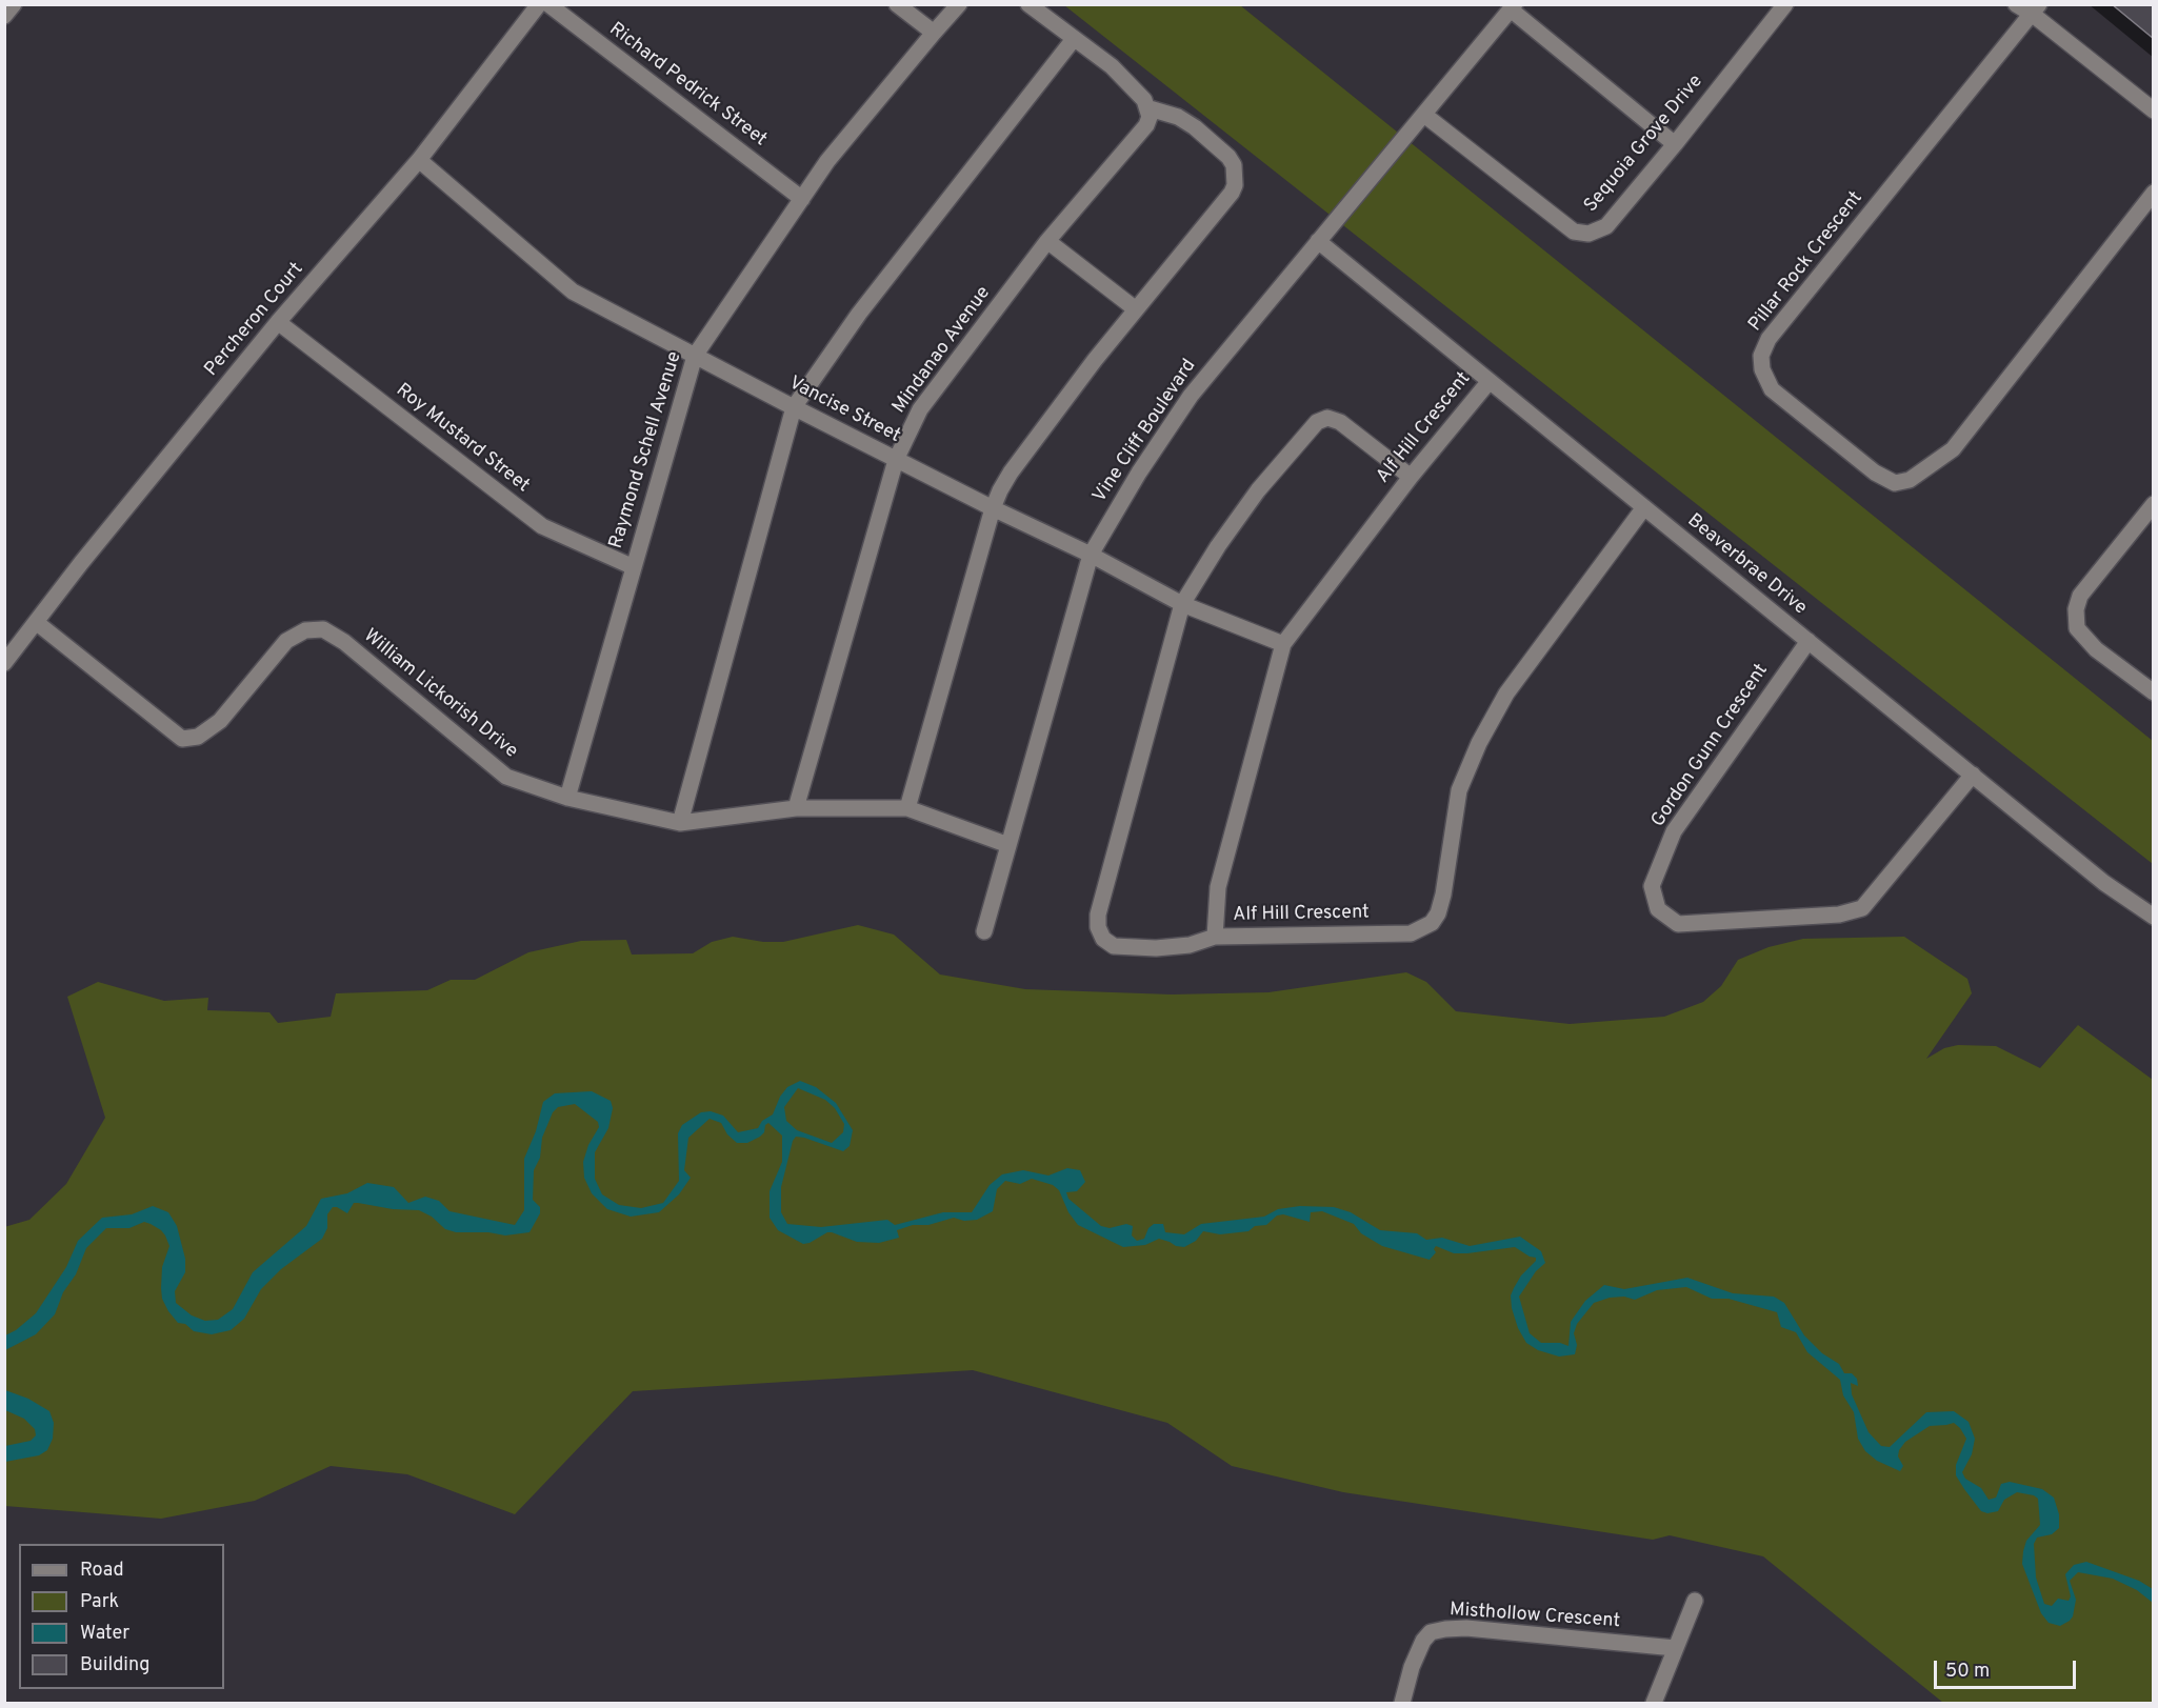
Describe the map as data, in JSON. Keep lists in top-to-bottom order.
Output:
{
  "streets": {
    "street": [
      "Richard Pedrick Street",
      "Sequoia Grove Drive",
      "Pillar Rock Crescent",
      "Percheron Court",
      "Mindanao Avenue",
      "Vancise Street",
      "Alf Hill Crescent",
      "Vine Cliff Boulevard",
      "Roy Mustard Street",
      "Raymond Schell Avenue",
      "Beaverbrae Drive",
      "William Lickorish Drive",
      "Gordon Gunn Crescent",
      "Misthollow Crescent"
    ]
  },
  "crossings": [
    ["Richard Pedrick Street", "Raymond Schell Avenue"],
    ["Sequoia Grove Drive", "Vine Cliff Boulevard"],
    ["Percheron Court", "Vancise Street"],
    ["Percheron Court", "Roy Mustard Street"],
    ["Percheron Court", "William Lickorish Drive"],
    ["Mindanao Avenue", "Vancise Street"],
    ["Mindanao Avenue", "William Lickorish Drive"],
    ["Vancise Street", "Alf Hill Crescent"],
    ["Vancise Street", "Vine Cliff Boulevard"],
    ["Vancise Street", "Raymond Schell Avenue"],
    ["Alf Hill Crescent", "Beaverbrae Drive"],
    ["Vine Cliff Boulevard", "Beaverbrae Drive"],
    ["Vine Cliff Boulevard", "William Lickorish Drive"],
    ["Roy Mustard Street", "Raymond Schell Avenue"],
    ["Raymond Schell Avenue", "William Lickorish Drive"],
    ["Beaverbrae Drive", "Gordon Gunn Crescent"]
  ],
  "legend": [
    "Road",
    "Park",
    "Water",
    "Building"
  ],
  "scale_bar": "50 m"
}
